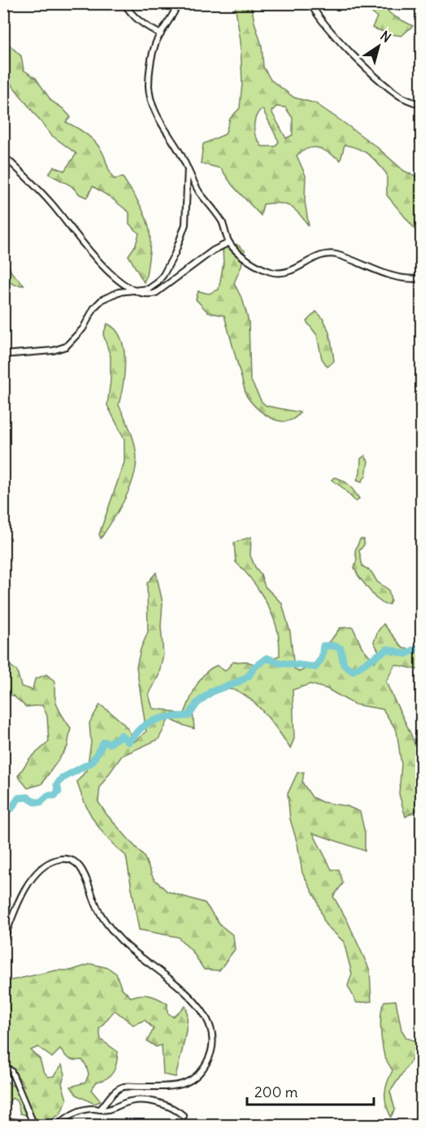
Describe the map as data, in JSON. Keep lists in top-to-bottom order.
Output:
{
  "scale_bar": "200 m",
  "north": "top right"
}
